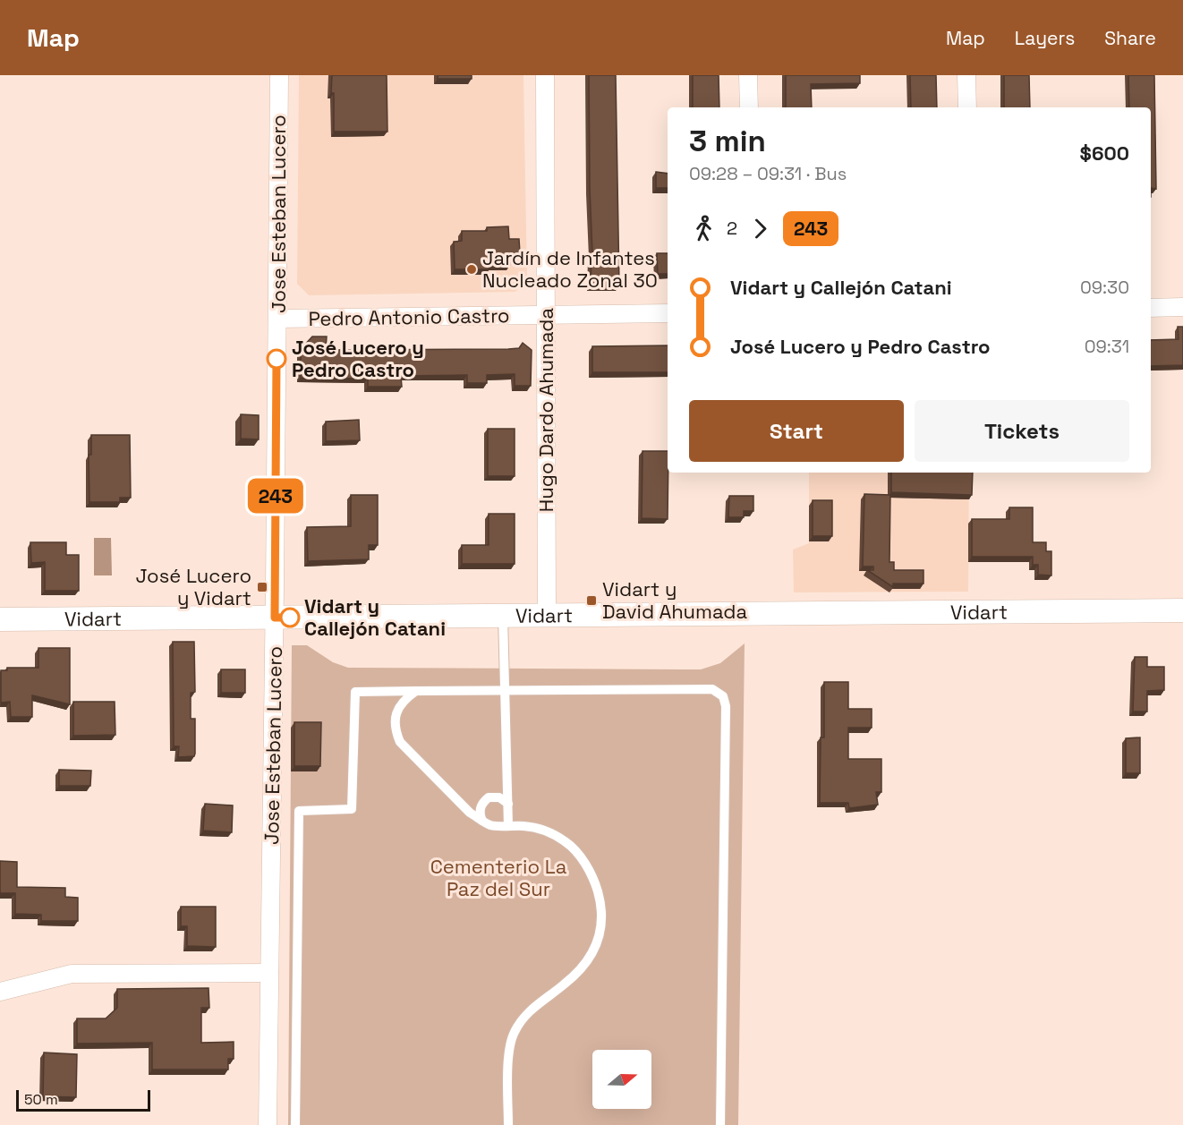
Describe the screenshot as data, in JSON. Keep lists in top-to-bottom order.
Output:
{
  "streets": {
    "street": [
      "Jose Esteban Lucero",
      "Pedro Antonio Castro",
      "Hugo Dardo Ahumada",
      "Vidart"
    ]
  },
  "crossings": [
    ["Jose Esteban Lucero", "Pedro Antonio Castro"],
    ["Jose Esteban Lucero", "Vidart"],
    ["Pedro Antonio Castro", "Hugo Dardo Ahumada"],
    ["Hugo Dardo Ahumada", "Vidart"]
  ],
  "parks": ["Cementerio La Paz del Sur"],
  "places": {
    "other": ["Jardín de Infantes Nucleado Zonal 30", "José Lucero y Pedro Castro", "Vidart y Callejón Catani"],
    "transit": ["José Lucero y Vidart", "Vidart y David Ahumada"]
  },
  "lines": ["bus line 243"],
  "scale_bar": "50 m",
  "north": "right",
  "page": {
    "header": "Map",
    "nav": ["Map", "Layers", "Share"],
    "on_map": "243",
    "heading": ["3 min", "09:28 – 09:31 · Bus", "$600"],
    "legs": ["2", "243"],
    "list": [
      {
        "name": "Vidart y Callejón Catani",
        "value": "09:30"
      },
      {
        "name": "José Lucero y Pedro Castro",
        "value": "09:31"
      }
    ],
    "buttons": ["Start", "Tickets"],
    "scale": "50 m"
  }
}
